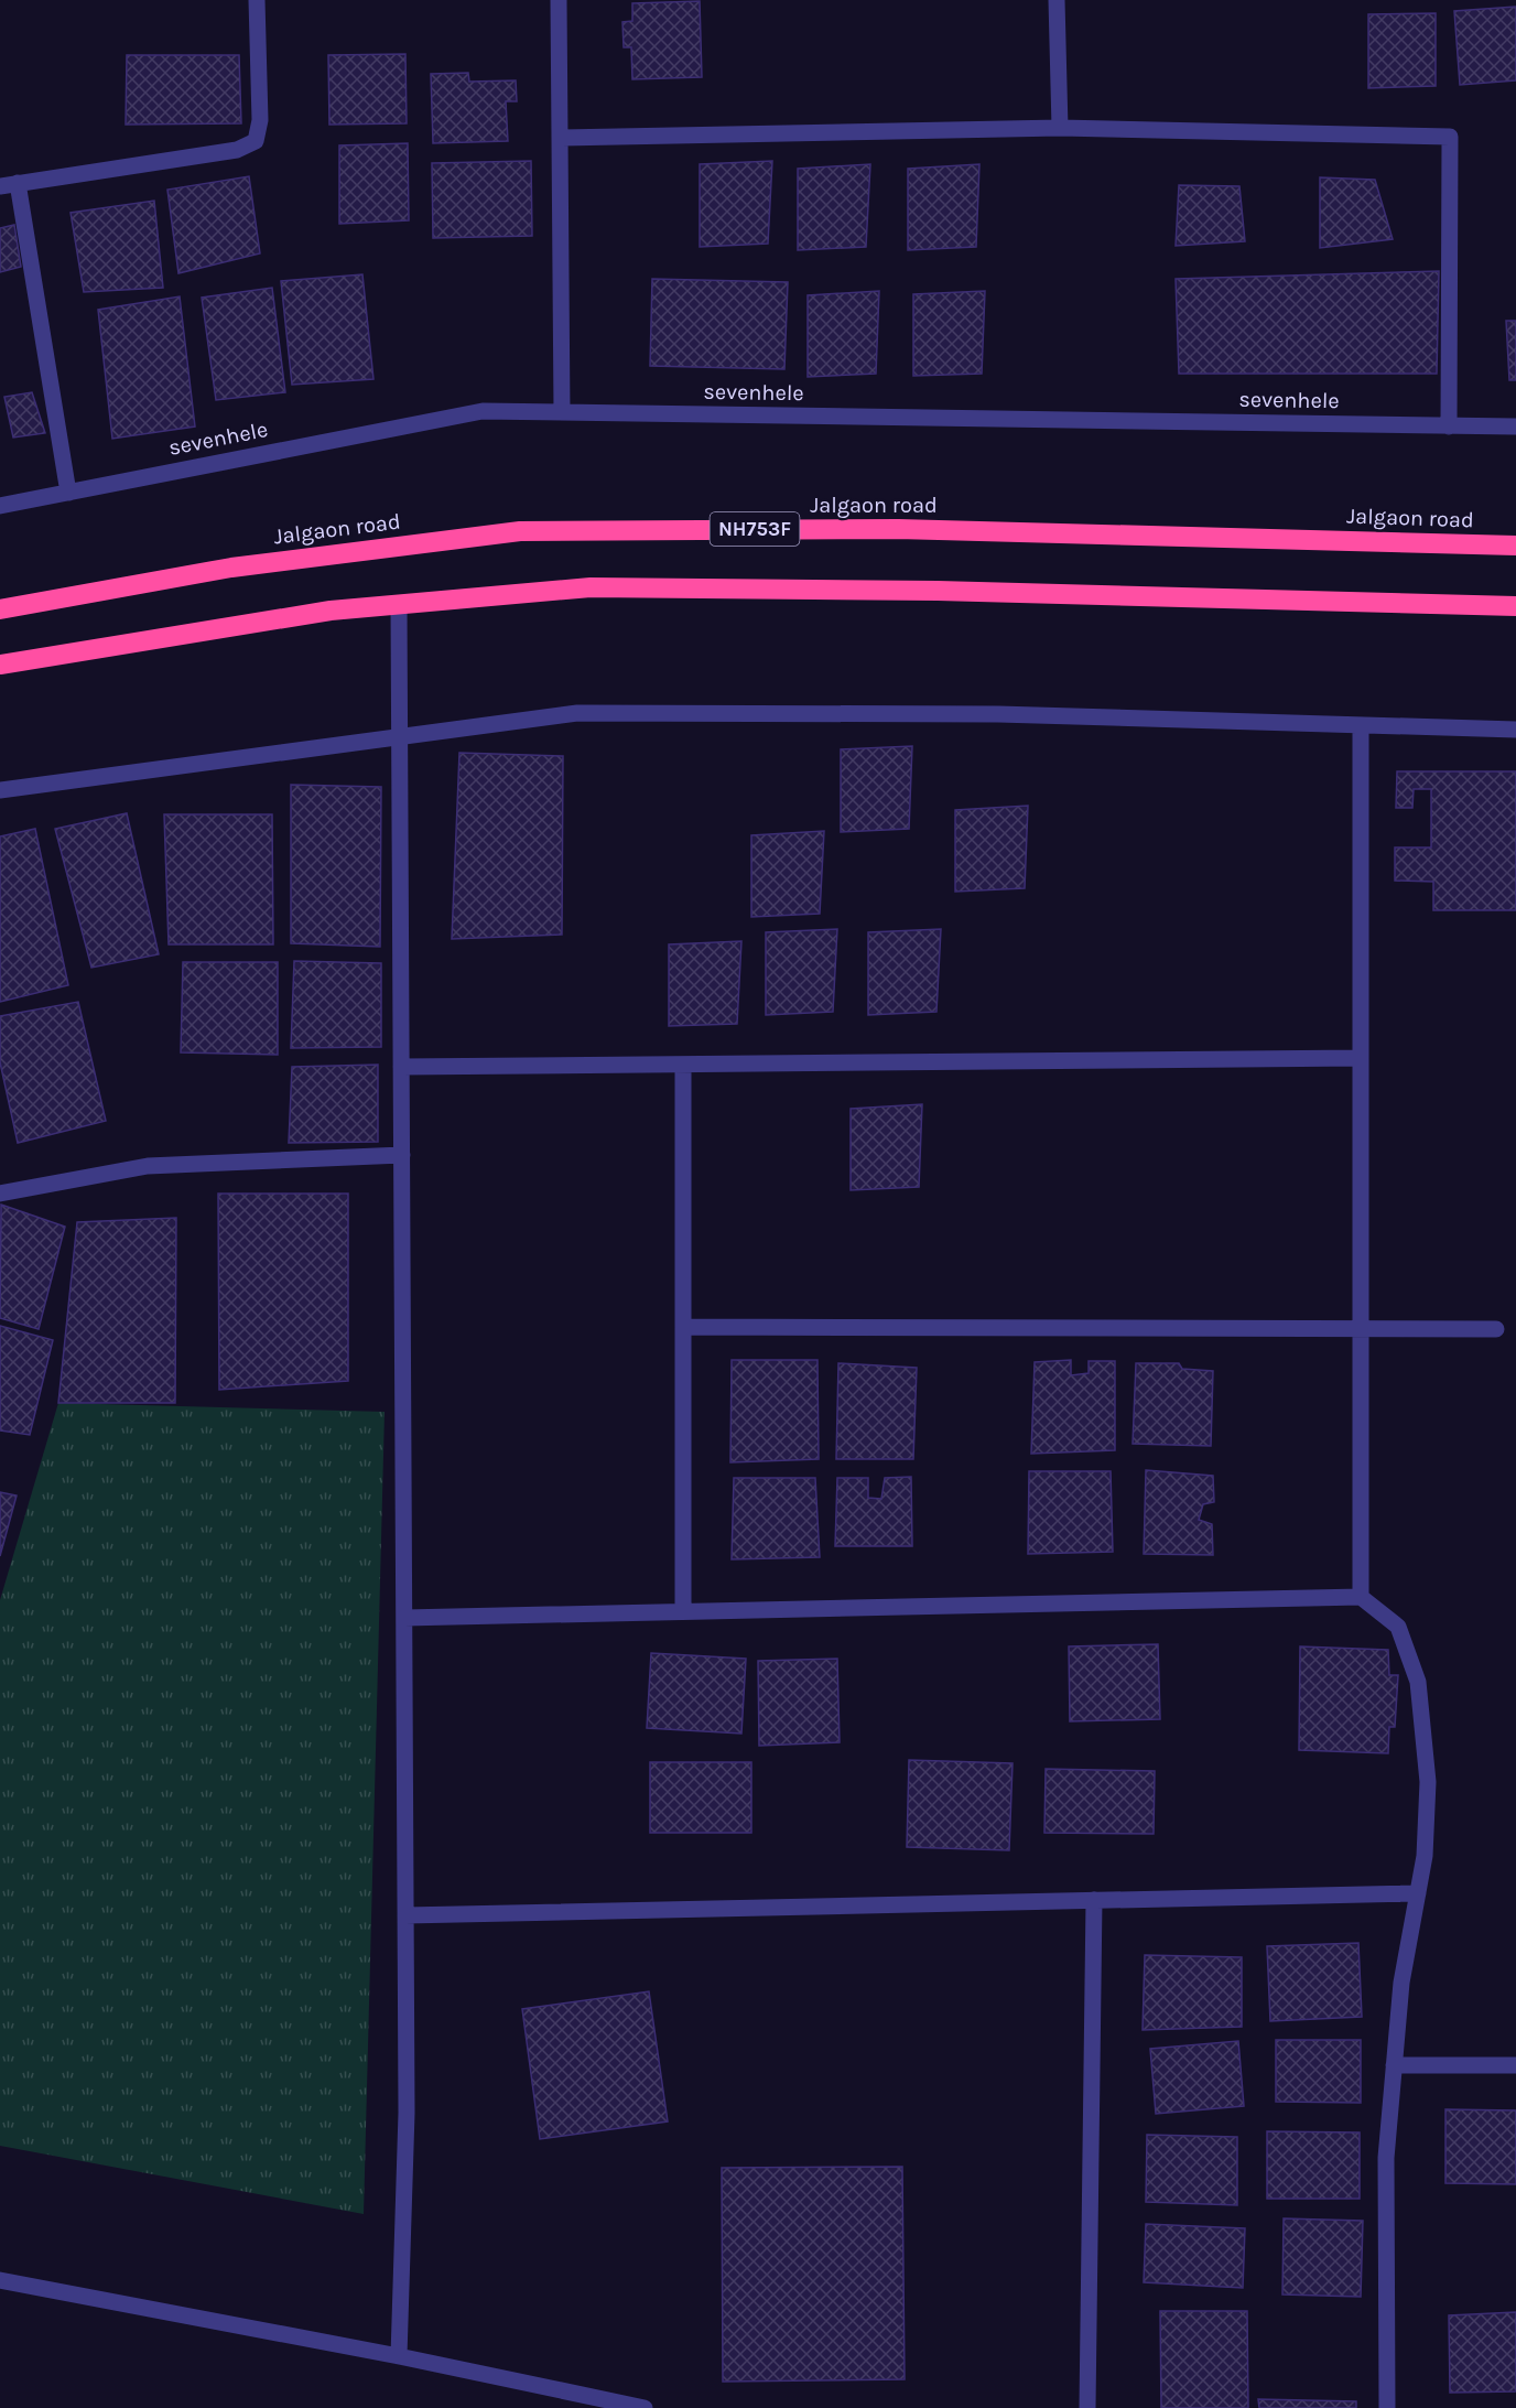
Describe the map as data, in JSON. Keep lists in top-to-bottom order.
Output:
{
  "streets": {
    "highway": ["Jalgaon road", "NH753F"],
    "street": ["sevenhele"]
  }
}
